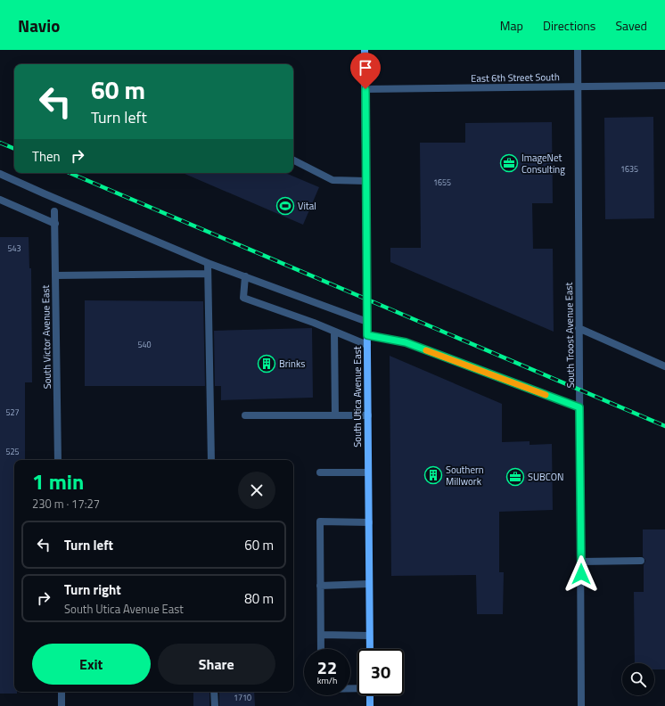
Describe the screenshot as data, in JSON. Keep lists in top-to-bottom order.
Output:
{
  "streets": {
    "main road": ["South Utica Avenue East"],
    "street": ["East 6th Street South", "South Troost Avenue East", "South Victor Avenue East"]
  },
  "crossings": [
    ["East 6th Street South", "South Troost Avenue East"],
    ["East 6th Street South", "South Utica Avenue East"]
  ],
  "places": {
    "office": ["ImageNet Consulting", "SUBCON"],
    "sports": ["Vital"],
    "building": ["Brinks", "Southern Millwork"]
  },
  "house_numbers": [
    "1635",
    "1655",
    "543",
    "540",
    "527",
    "525",
    "1710"
  ],
  "page": {
    "header": "Navio",
    "nav": ["Map", "Directions", "Saved"],
    "turn": ["60 m", "Turn left"],
    "then": "Then",
    "heading": ["1 min", "230 m · 17:27"],
    "list": [
      {
        "name": "Turn left",
        "value": "60 m"
      },
      {
        "name": "Turn right",
        "note": "South Utica Avenue East",
        "value": "80 m"
      }
    ],
    "buttons": ["Exit", "Share"],
    "speed": "22 km/h",
    "limit": "30"
  }
}
